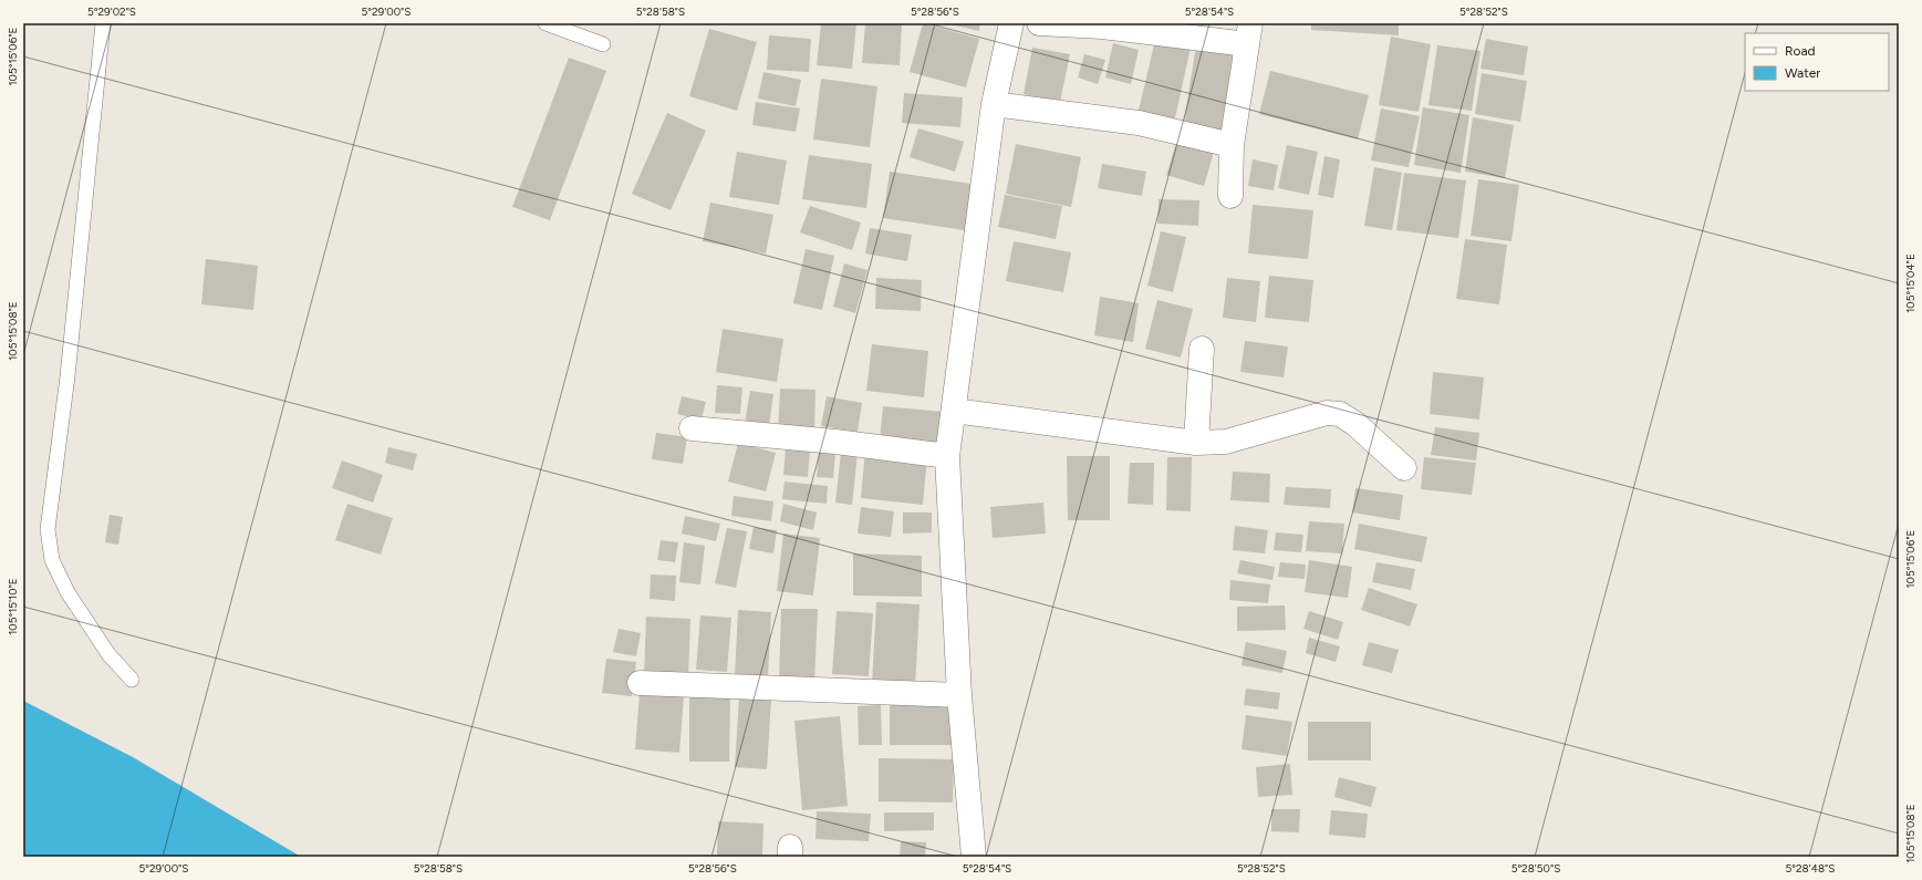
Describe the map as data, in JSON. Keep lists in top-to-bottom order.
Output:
{
  "legend": ["Road", "Water"],
  "coordinates": [
    "5°29'02\"S",
    "5°29'00\"S",
    "5°28'58\"S",
    "5°28'56\"S",
    "5°28'54\"S",
    "5°28'52\"S",
    "105°15'06\"E",
    "105°15'04\"E",
    "105°15'08\"E",
    "105°15'10\"E",
    "5°28'50\"S",
    "5°28'48\"S"
  ]
}
